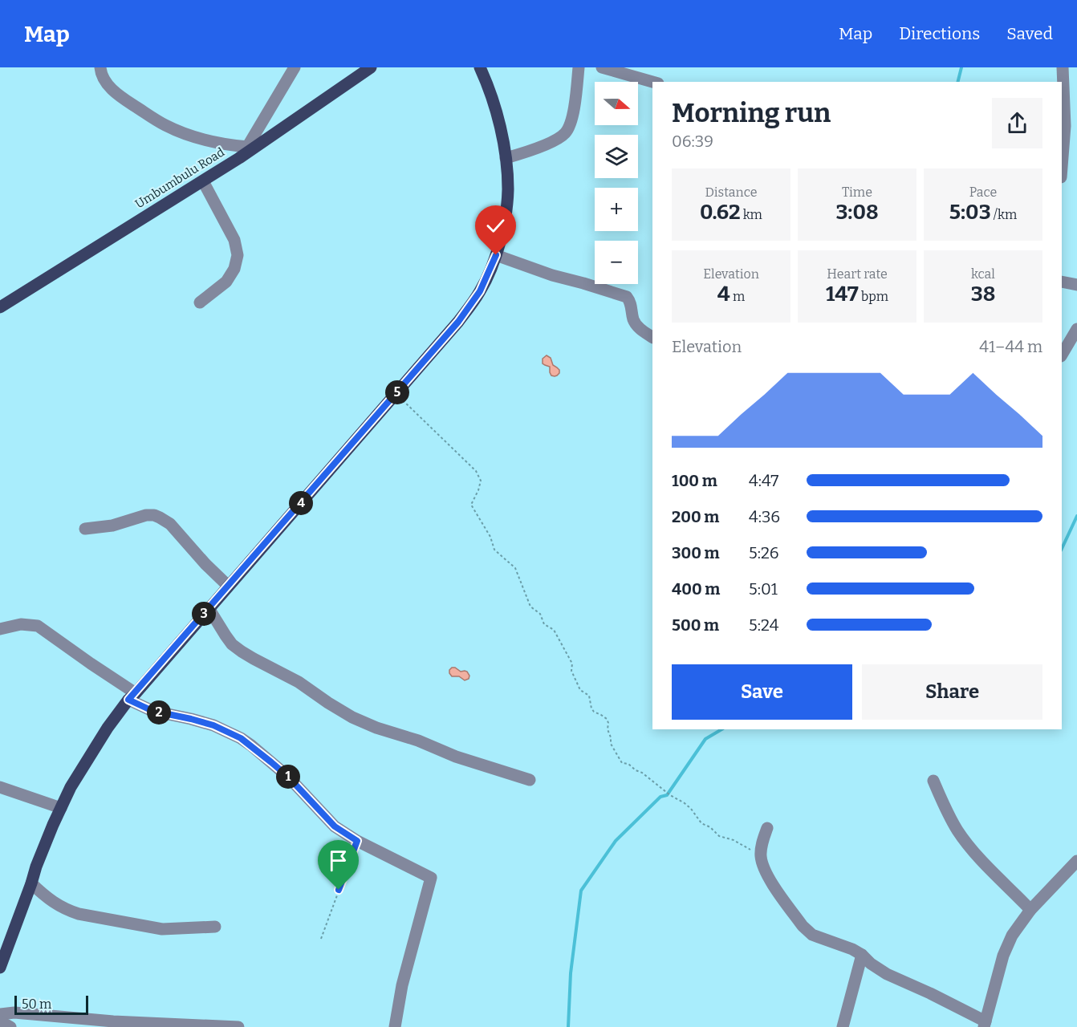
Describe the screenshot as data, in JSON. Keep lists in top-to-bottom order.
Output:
{
  "streets": {
    "main road": ["Umbumbulu Road"]
  },
  "scale_bar": "50 m",
  "north": "right",
  "page": {
    "header": "Map",
    "nav": ["Map", "Directions", "Saved"],
    "map_buttons": ["+", "−"],
    "heading": ["Morning run", "06:39"],
    "stats": [
      ["Distance", "0.62 km"],
      ["Time", "3:08"],
      ["Pace", "5:03 /km"],
      ["Elevation", "4 m"],
      ["Heart rate", "147 bpm"],
      ["kcal", "38"]
    ],
    "chart": ["Elevation", "41–44 m"],
    "pins": [
      "5",
      "4",
      "3",
      "2",
      "1"
    ],
    "list": [
      {
        "name": "100 m",
        "note": "4:47"
      },
      {
        "name": "200 m",
        "note": "4:36"
      },
      {
        "name": "300 m",
        "note": "5:26"
      },
      {
        "name": "400 m",
        "note": "5:01"
      },
      {
        "name": "500 m",
        "note": "5:24"
      }
    ],
    "buttons": ["Save", "Share"],
    "scale": "50 m"
  }
}
